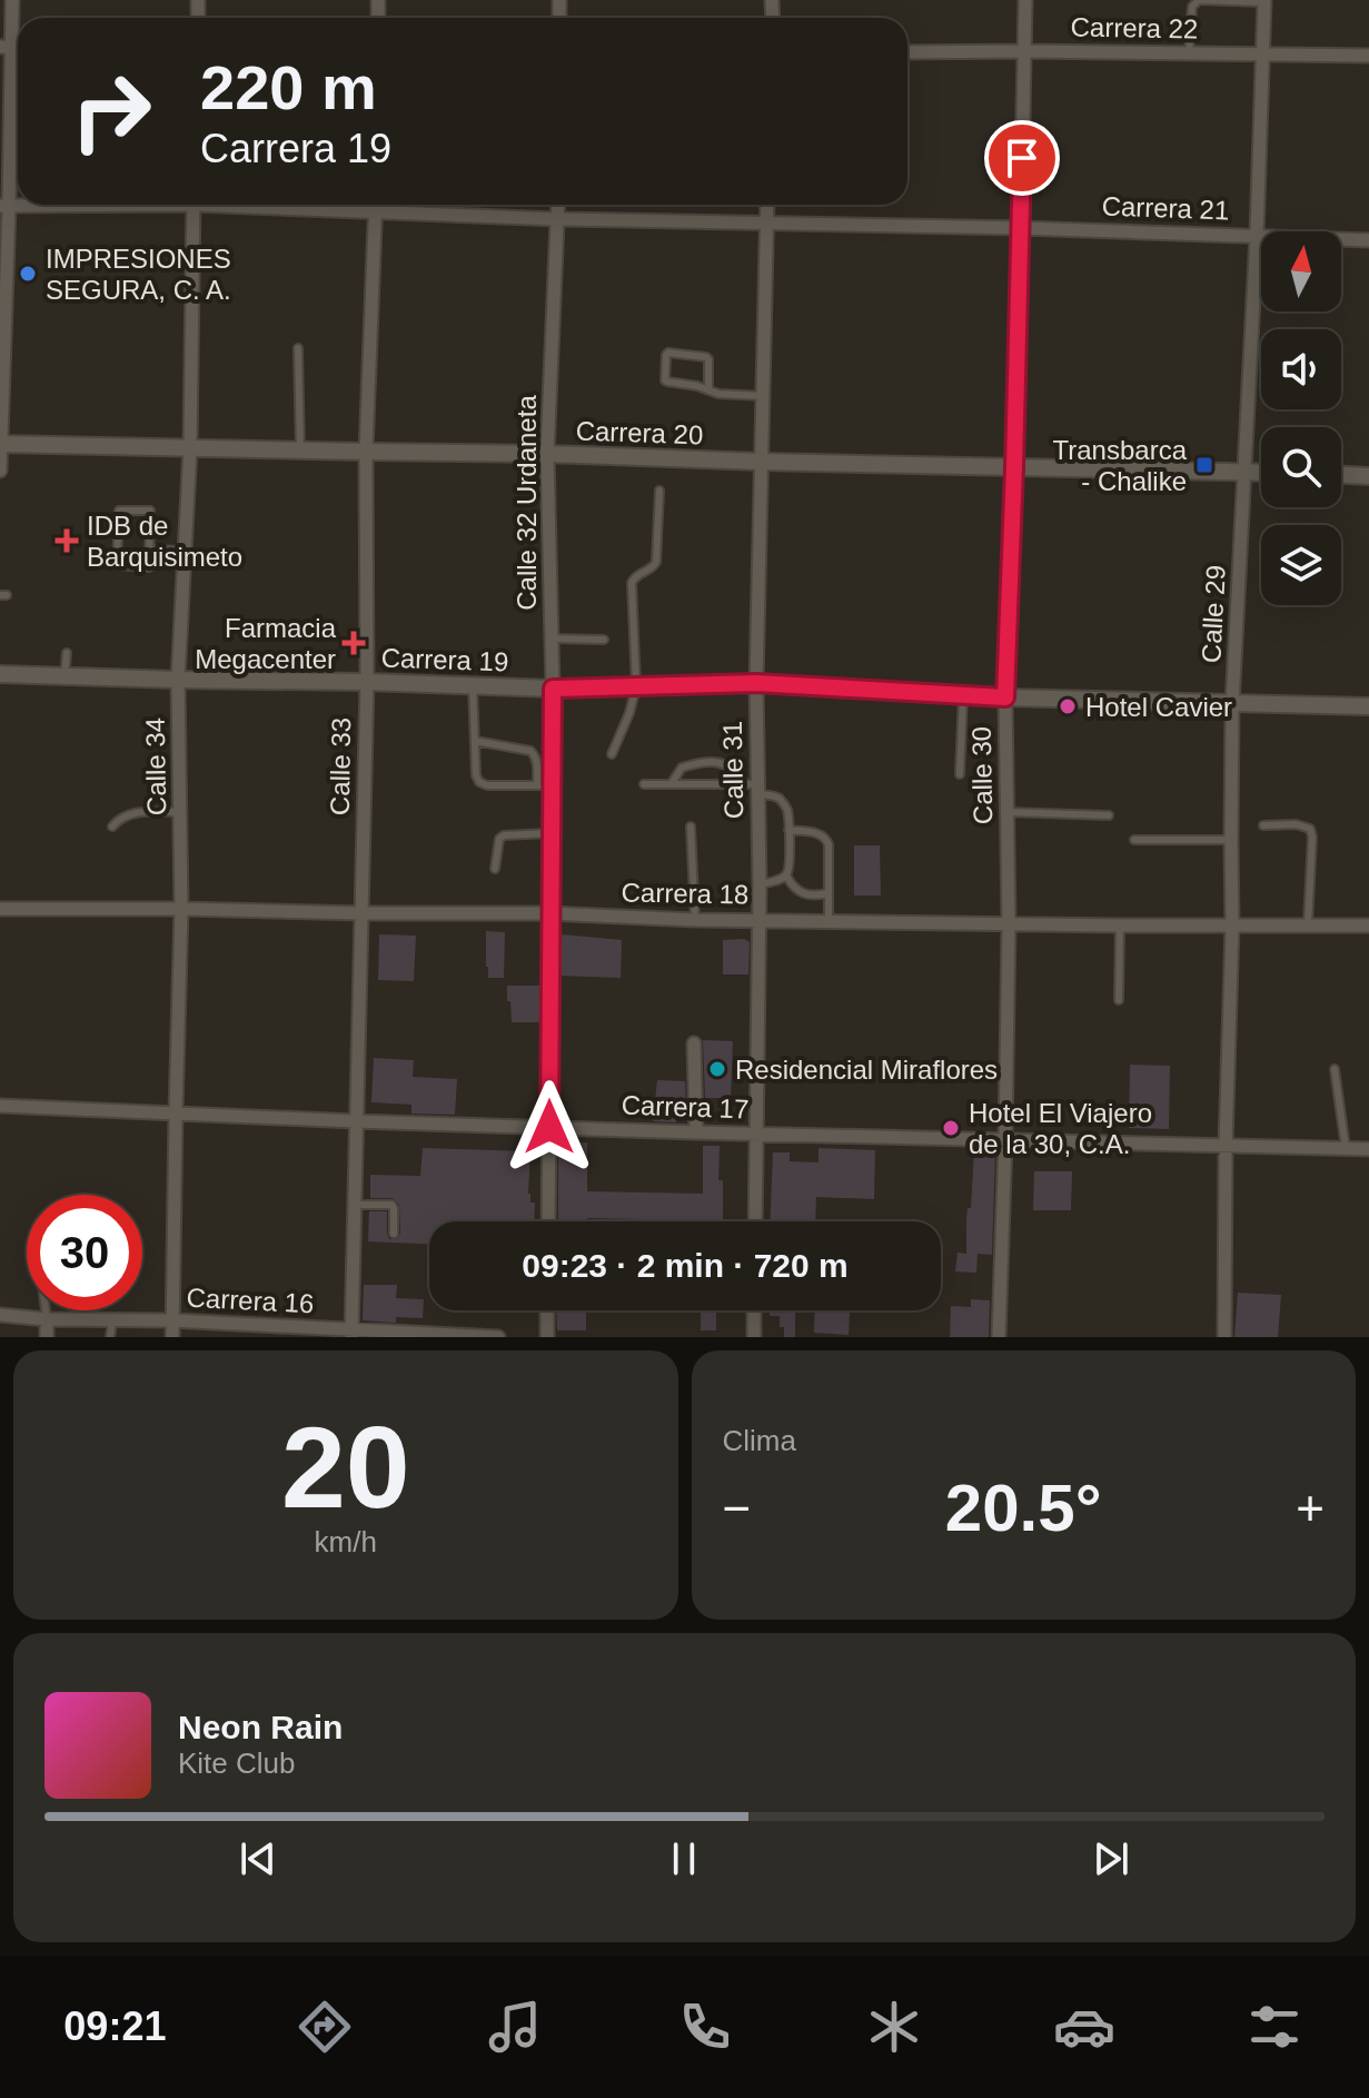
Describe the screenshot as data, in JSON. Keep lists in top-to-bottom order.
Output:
{
  "streets": {
    "street": [
      "Carrera 22",
      "Carrera 21",
      "Carrera 20",
      "Calle 32 Urdaneta",
      "Calle 29",
      "Carrera 19",
      "Calle 34",
      "Calle 33",
      "Calle 31",
      "Calle 30",
      "Carrera 18",
      "Carrera 17",
      "Carrera 16"
    ]
  },
  "crossings": [
    ["Carrera 22", "Calle 29"],
    ["Carrera 22", "Calle 30"],
    ["Carrera 21", "Calle 32 Urdaneta"],
    ["Carrera 21", "Calle 29"],
    ["Carrera 21", "Calle 33"],
    ["Carrera 21", "Calle 31"],
    ["Carrera 21", "Calle 30"],
    ["Carrera 20", "Calle 32 Urdaneta"],
    ["Carrera 20", "Calle 29"],
    ["Carrera 20", "Calle 34"],
    ["Carrera 20", "Calle 33"],
    ["Carrera 20", "Calle 31"],
    ["Carrera 20", "Calle 30"],
    ["Calle 32 Urdaneta", "Carrera 19"],
    ["Calle 32 Urdaneta", "Carrera 18"],
    ["Calle 32 Urdaneta", "Carrera 17"],
    ["Calle 29", "Carrera 19"],
    ["Calle 29", "Carrera 18"],
    ["Calle 29", "Carrera 17"],
    ["Carrera 19", "Calle 34"],
    ["Carrera 19", "Calle 33"],
    ["Carrera 19", "Calle 31"],
    ["Carrera 19", "Calle 30"],
    ["Calle 34", "Carrera 18"],
    ["Calle 34", "Carrera 17"],
    ["Calle 34", "Carrera 16"],
    ["Calle 33", "Carrera 18"],
    ["Calle 33", "Carrera 17"],
    ["Calle 33", "Carrera 16"],
    ["Calle 31", "Carrera 18"],
    ["Calle 31", "Carrera 17"],
    ["Calle 30", "Carrera 18"],
    ["Calle 30", "Carrera 17"]
  ],
  "places": {
    "other": [
      "IMPRESIONES SEGURA, C. A.",
      "Hotel Cavier",
      "Residencial Miraflores",
      "Hotel El Viajero de la 30, C.A."
    ],
    "transit": ["Transbarca - Chalike"],
    "health": ["IDB de Barquisimeto", "Farmacia Megacenter"]
  },
  "north": "top",
  "page": {
    "turn": ["220 m", "Carrera 19"],
    "limit": "30",
    "trip": "09:23 · 2 min · 720 m",
    "tile": [
      ["20", "km/h"],
      "Clima"
    ],
    "heat": ["−", "20.5°", "+"],
    "song": ["Neon Rain", "Kite Club"],
    "tabs": "09:21"
  }
}
